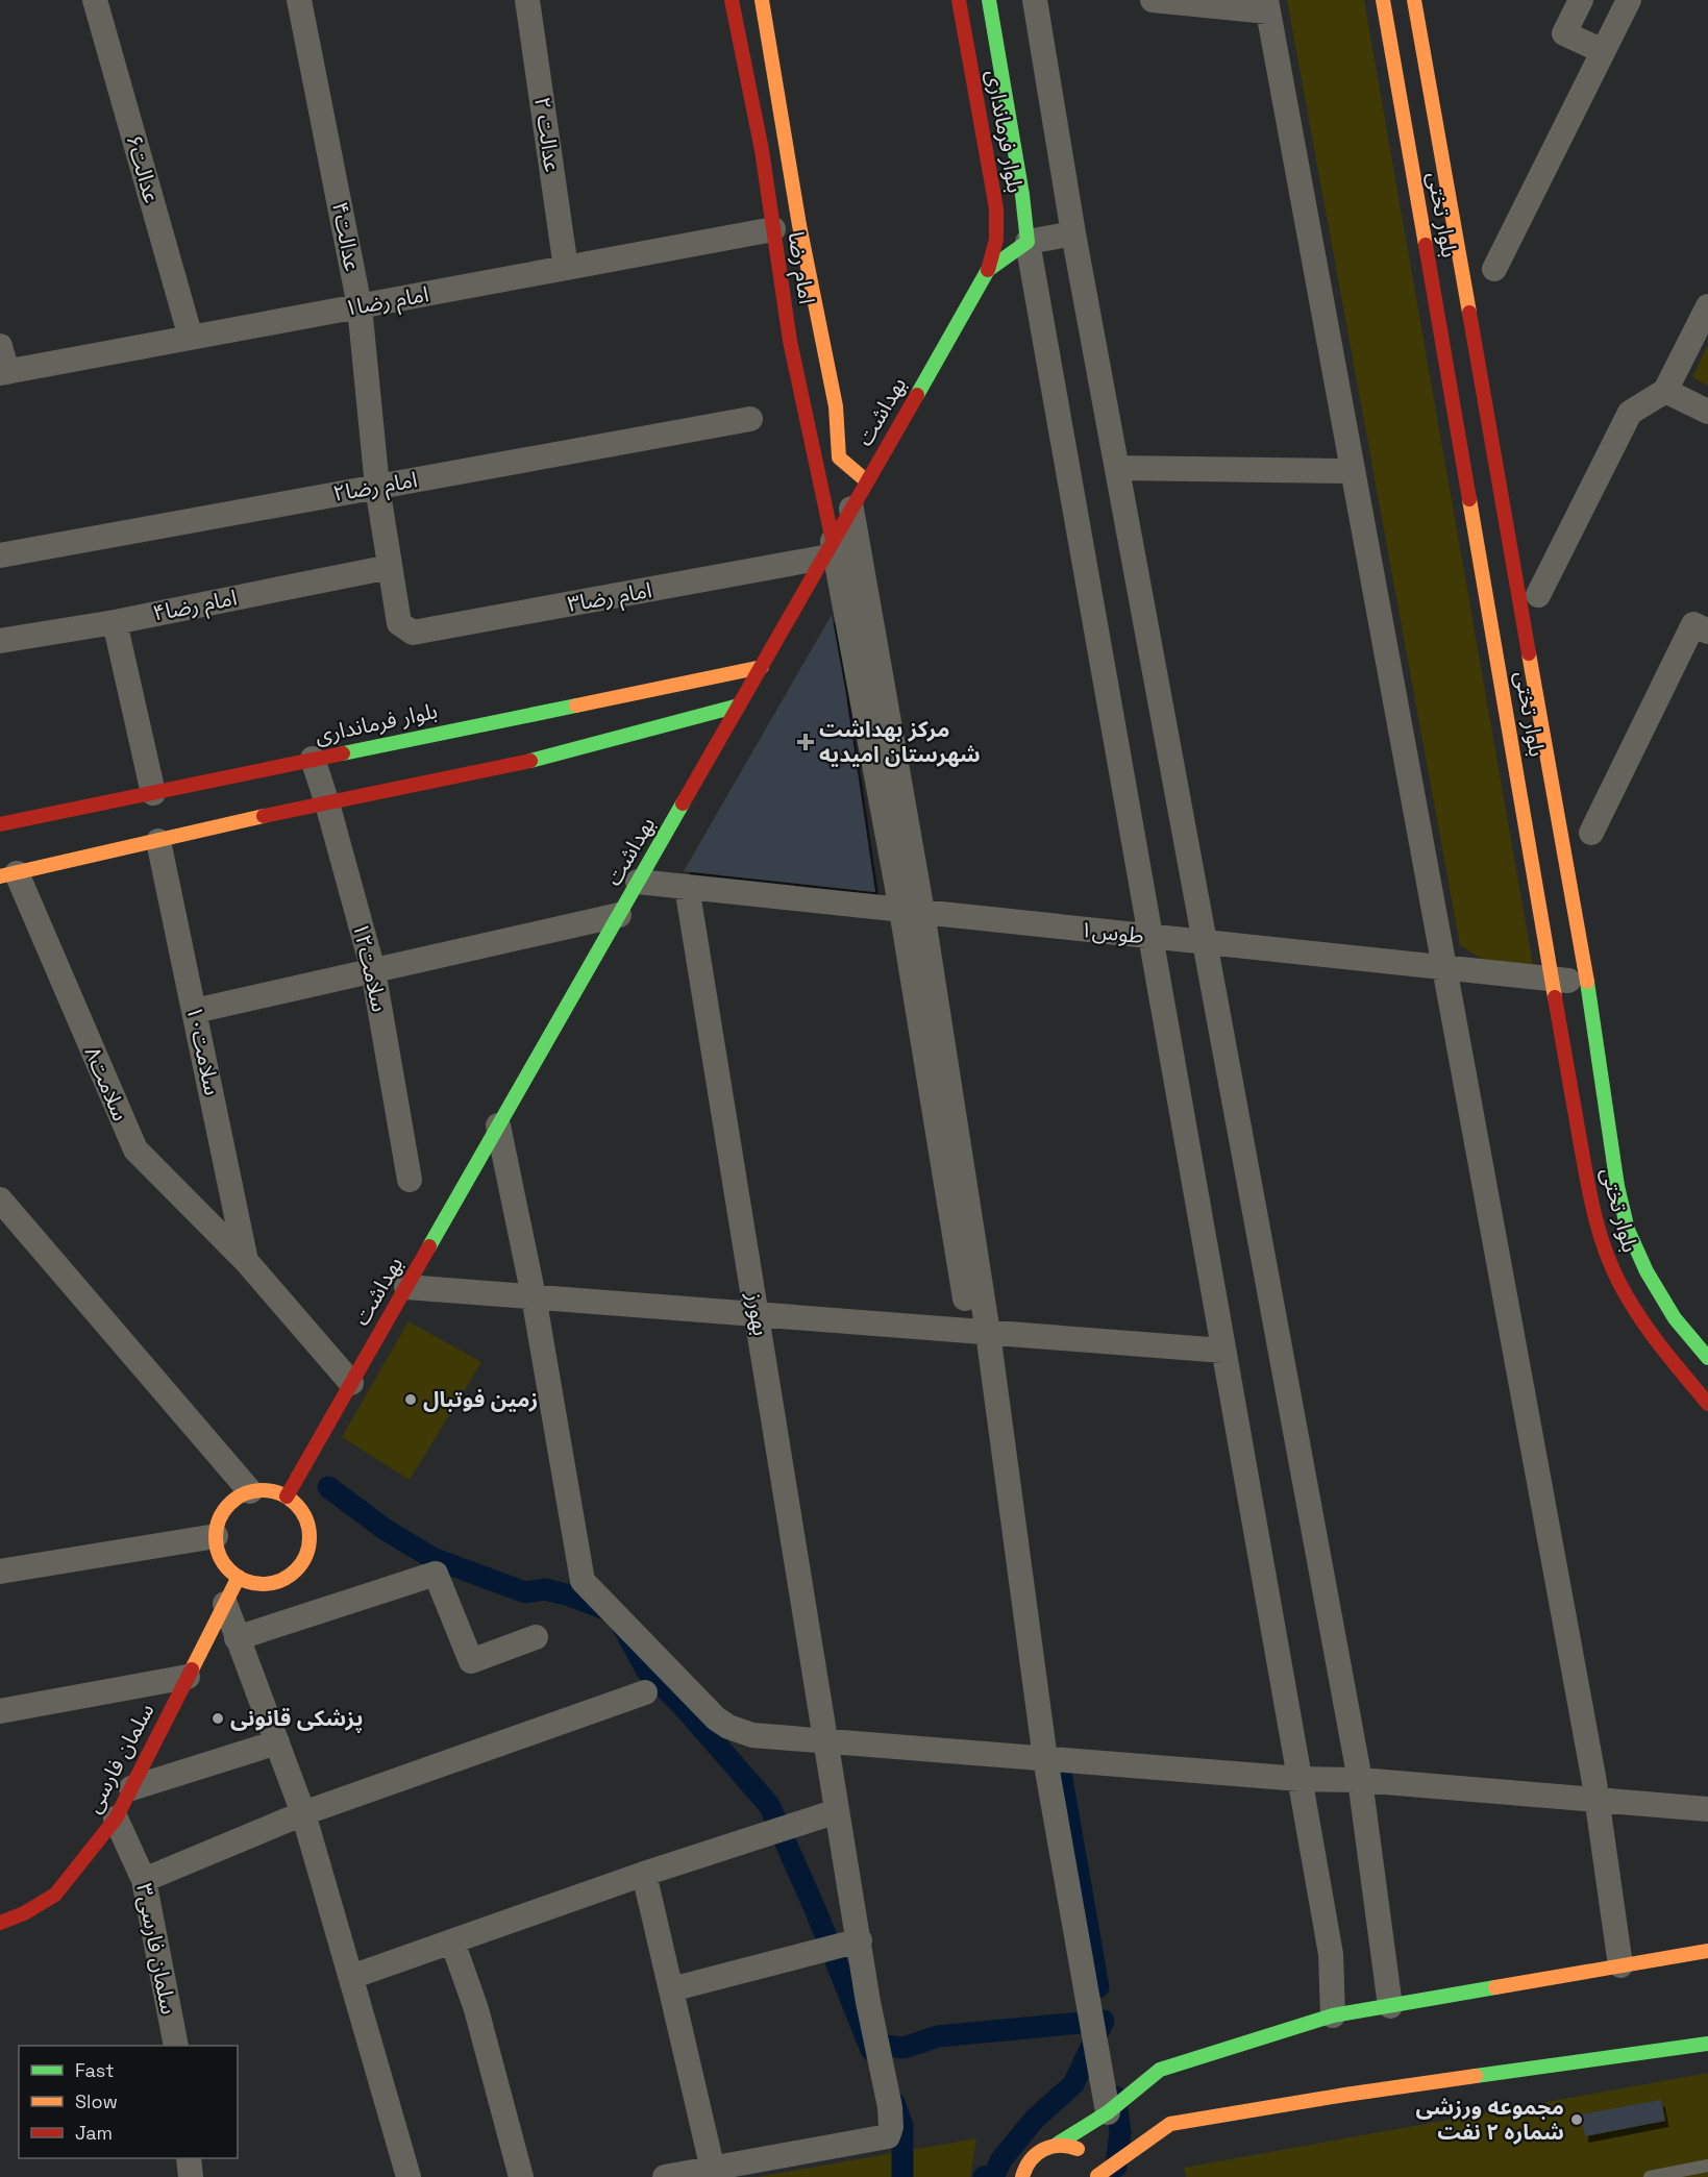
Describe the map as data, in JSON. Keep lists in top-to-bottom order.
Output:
{
  "streets": {
    "street": [
      "بلوار فرمانداری",
      "عدالت ۲",
      "عدالت۶",
      "بلوار تختی",
      "عدالت۴",
      "امام رضا",
      "امام رضا۱",
      "بهداشت",
      "امام رضا۲",
      "امام رضا۳",
      "امام رضا۴",
      "طوس۱",
      "سلامت۱۲",
      "سلامت۱۰",
      "سلامت۸",
      "بهورز",
      "سلمان فارسی",
      "سلمان فارسی۳"
    ]
  },
  "crossings": [
    ["بلوار فرمانداری", "بهداشت"],
    ["بلوار فرمانداری", "سلامت۱۲"],
    ["عدالت ۲", "امام رضا۱"],
    ["عدالت۶", "امام رضا۱"],
    ["بلوار تختی", "طوس۱"],
    ["عدالت۴", "امام رضا۱"],
    ["عدالت۴", "امام رضا۲"],
    ["عدالت۴", "امام رضا۳"],
    ["عدالت۴", "امام رضا۴"],
    ["امام رضا", "امام رضا۱"],
    ["امام رضا", "بهداشت"],
    ["امام رضا", "امام رضا۳"],
    ["بهداشت", "امام رضا۳"],
    ["بهداشت", "طوس۱"],
    ["بهداشت", "سلامت۸"],
    ["بهداشت", "سلمان فارسی"],
    ["طوس۱", "بهورز"],
    ["سلامت۱۰", "سلامت۸"],
    ["سلمان فارسی", "سلمان فارسی۳"]
  ],
  "places": {
    "health": ["مرکز بهداشت شهرستان امیدیه"],
    "other": ["زمین فوتبال", "پزشکی قانونی", "مجموعه ورزشی شماره ۲ نفت"]
  },
  "legend": ["Fast", "Slow", "Jam"]
}
